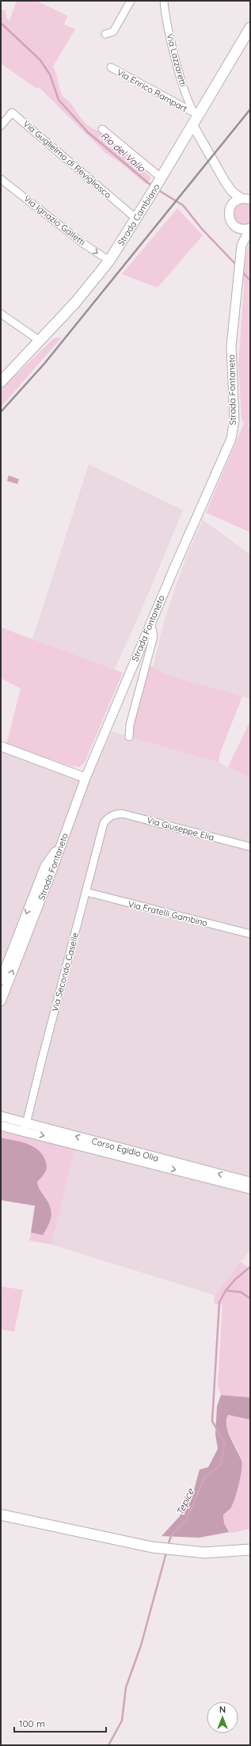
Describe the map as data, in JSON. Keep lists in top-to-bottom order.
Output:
{
  "streets": {
    "main road": ["Strada Cambiano"],
    "street": [
      "Via Lazzaretti",
      "Via Enrico Rampart",
      "Via Guglielmo di Revigliasco",
      "Via Ignazio Galletti",
      "Strada Fontaneto",
      "Via Giuseppe Elia",
      "Via Fratelli Gambino",
      "Via Secondo Caselle",
      "Corso Egidio Olia"
    ]
  },
  "crossings": [
    ["Via Lazzaretti", "Via Enrico Rampart"],
    ["Via Lazzaretti", "Strada Cambiano"],
    ["Via Enrico Rampart", "Strada Cambiano"],
    ["Via Guglielmo di Revigliasco", "Strada Cambiano"],
    ["Strada Cambiano", "Via Ignazio Galletti"],
    ["Via Giuseppe Elia", "Via Secondo Caselle"],
    ["Via Fratelli Gambino", "Via Secondo Caselle"],
    ["Via Secondo Caselle", "Corso Egidio Olia"]
  ],
  "one_way": ["Via Ignazio Galletti"],
  "water": ["Rio del Vallo", "Tepice"],
  "scale_bar": "100 m",
  "north": "top"
}
